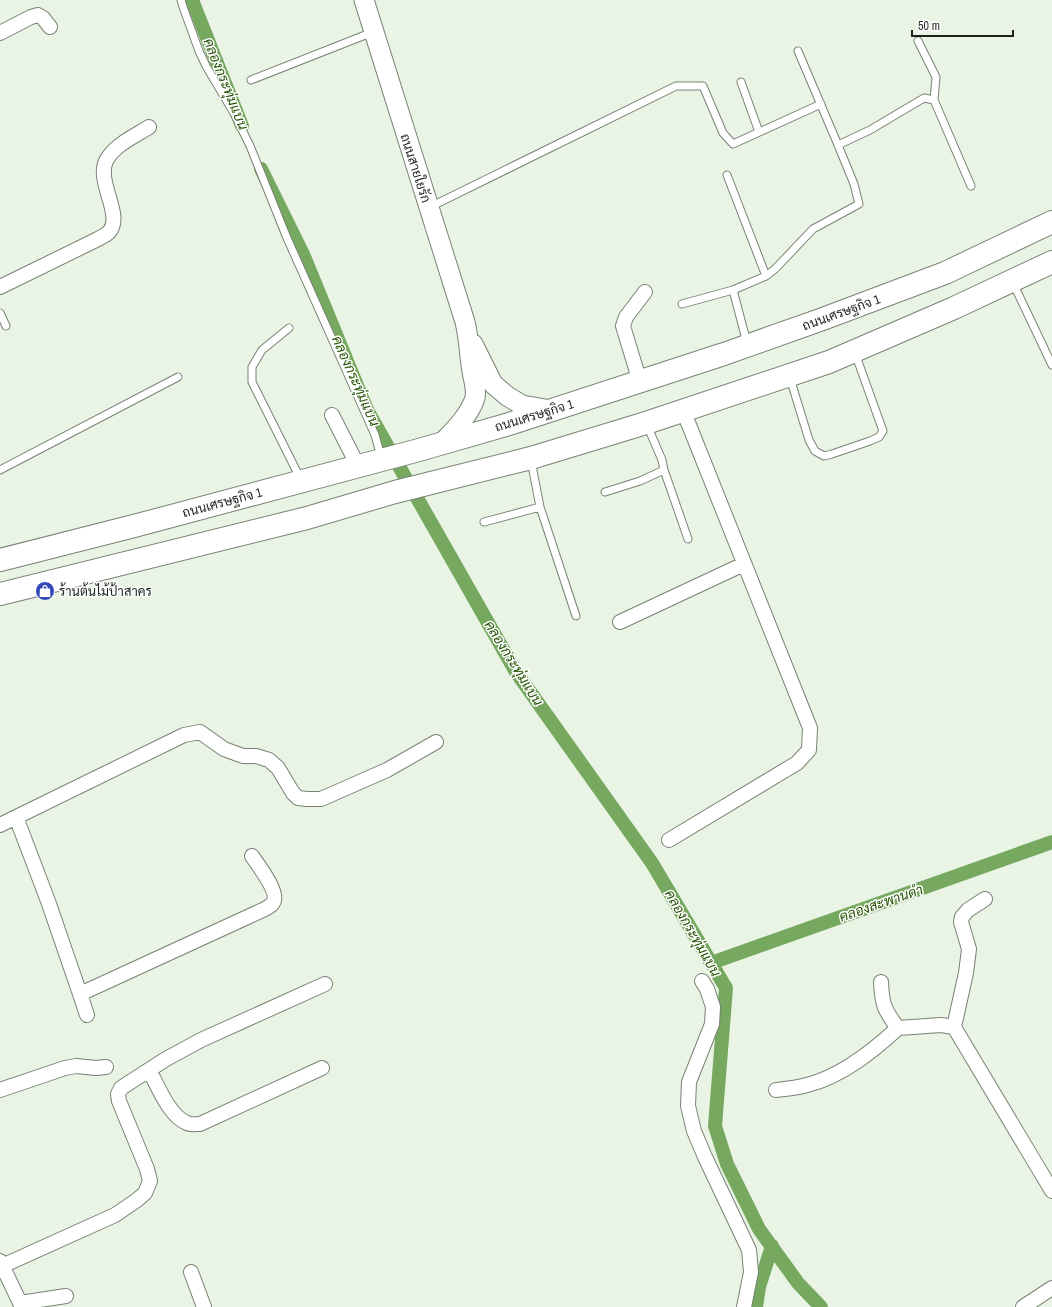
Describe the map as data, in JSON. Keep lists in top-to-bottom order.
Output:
{
  "streets": {
    "main road": ["ถนนเศรษฐกิจ 1"],
    "street": ["ถนนสายใยรัก"]
  },
  "crossings": [
    ["ถนนสายใยรัก", "ถนนเศรษฐกิจ 1"]
  ],
  "water": ["คลองกระทุ่มแบน", "คลองสะพานดำ"],
  "places": {
    "shop": ["ร้านต้นไม้ป้าสาคร"]
  },
  "scale_bar": "50 m"
}
